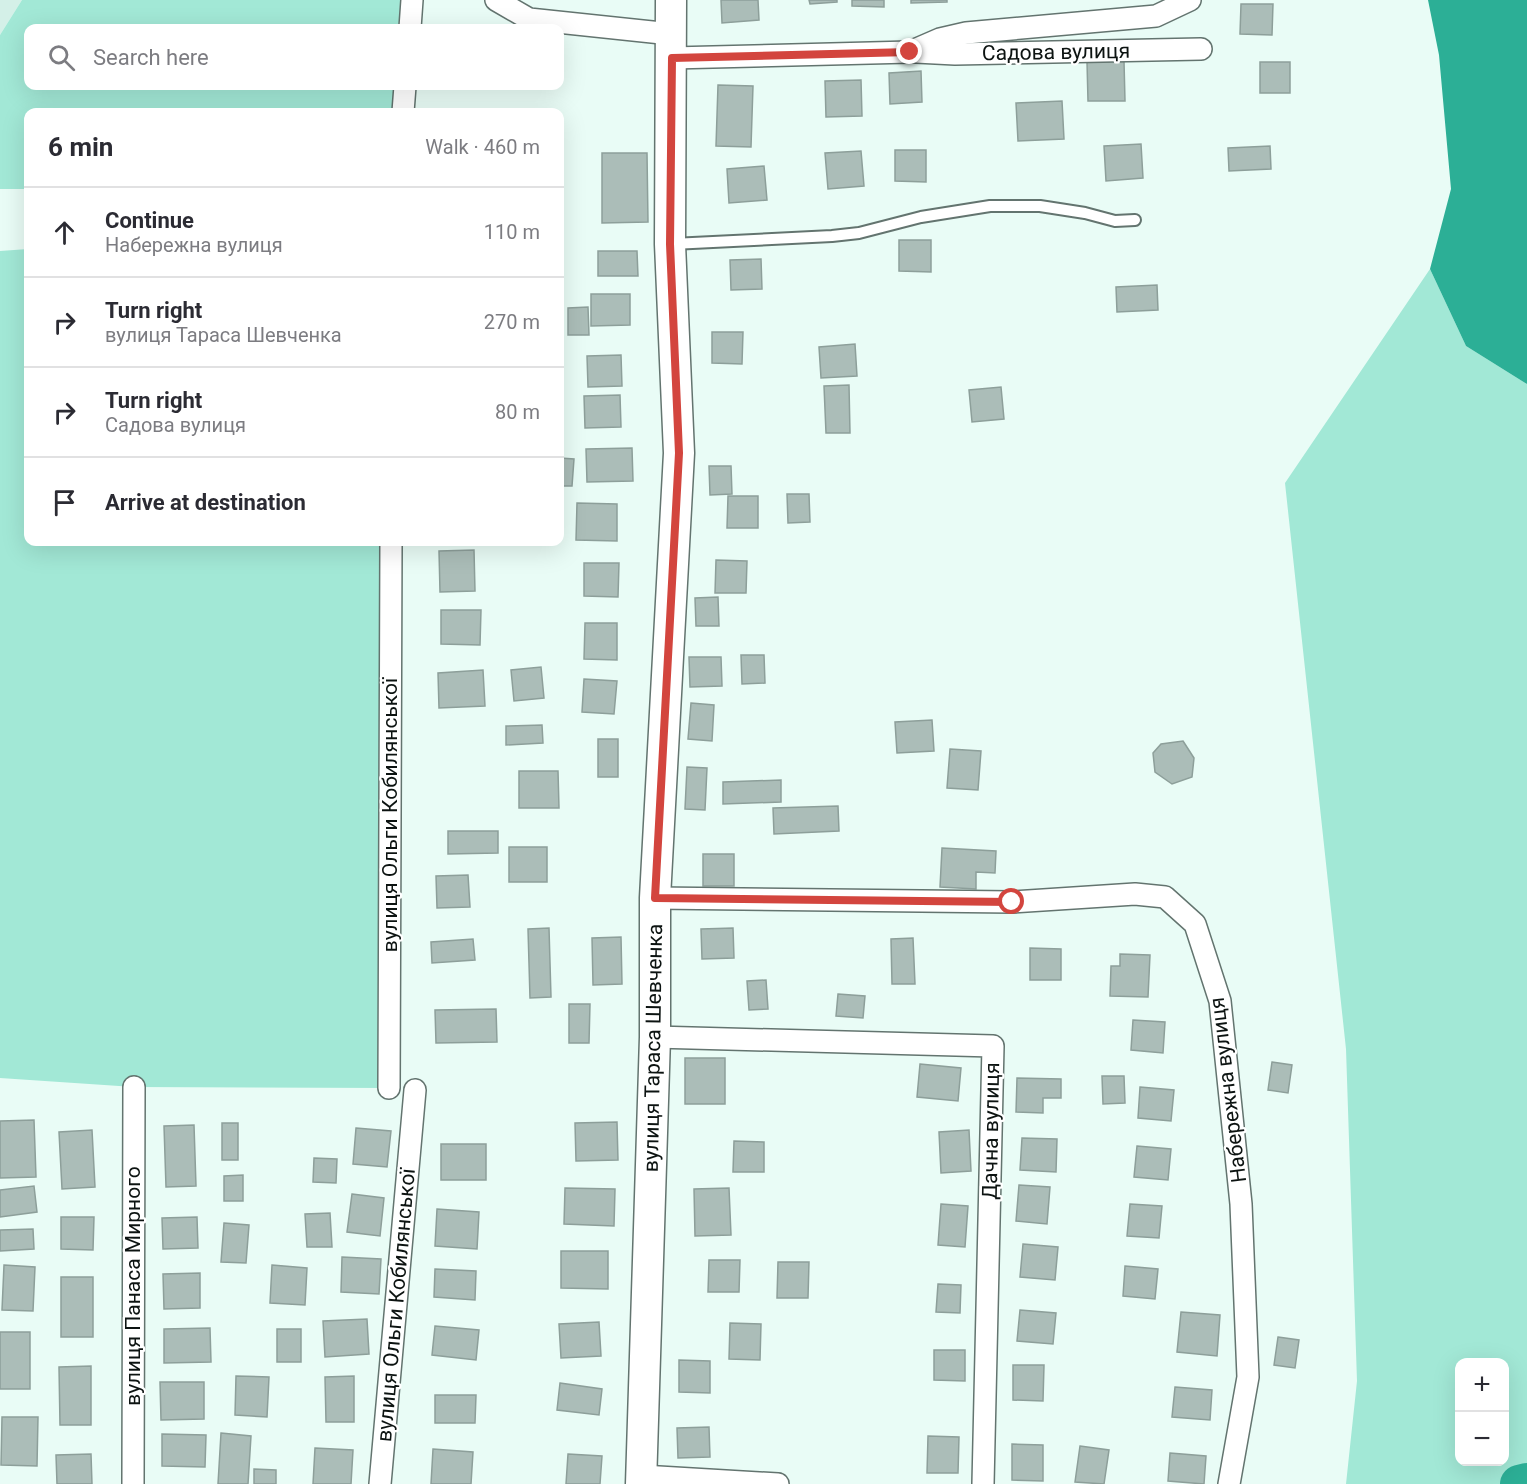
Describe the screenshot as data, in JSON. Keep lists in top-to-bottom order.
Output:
{
  "streets": {
    "main road": ["вулиця Тараса Шевченка"],
    "street": [
      "Садова вулиця",
      "вулиця Ольги Кобилянської",
      "Набережна вулиця",
      "Дачна вулиця",
      "вулиця Панаса Мирного"
    ]
  },
  "crossings": [
    ["Садова вулиця", "вулиця Тараса Шевченка"],
    ["вулиця Тараса Шевченка", "Набережна вулиця"],
    ["вулиця Тараса Шевченка", "Дачна вулиця"]
  ],
  "page": {
    "search": "Search here",
    "heading": ["6 min", "Walk · 460 m"],
    "list": [
      ["Continue", "Набережна вулиця", "110 m"],
      ["Turn right", "вулиця Тараса Шевченка", "270 m"],
      ["Turn right", "Садова вулиця", "80 m"],
      "Arrive at destination"
    ],
    "map_buttons": ["+", "−"]
  }
}
